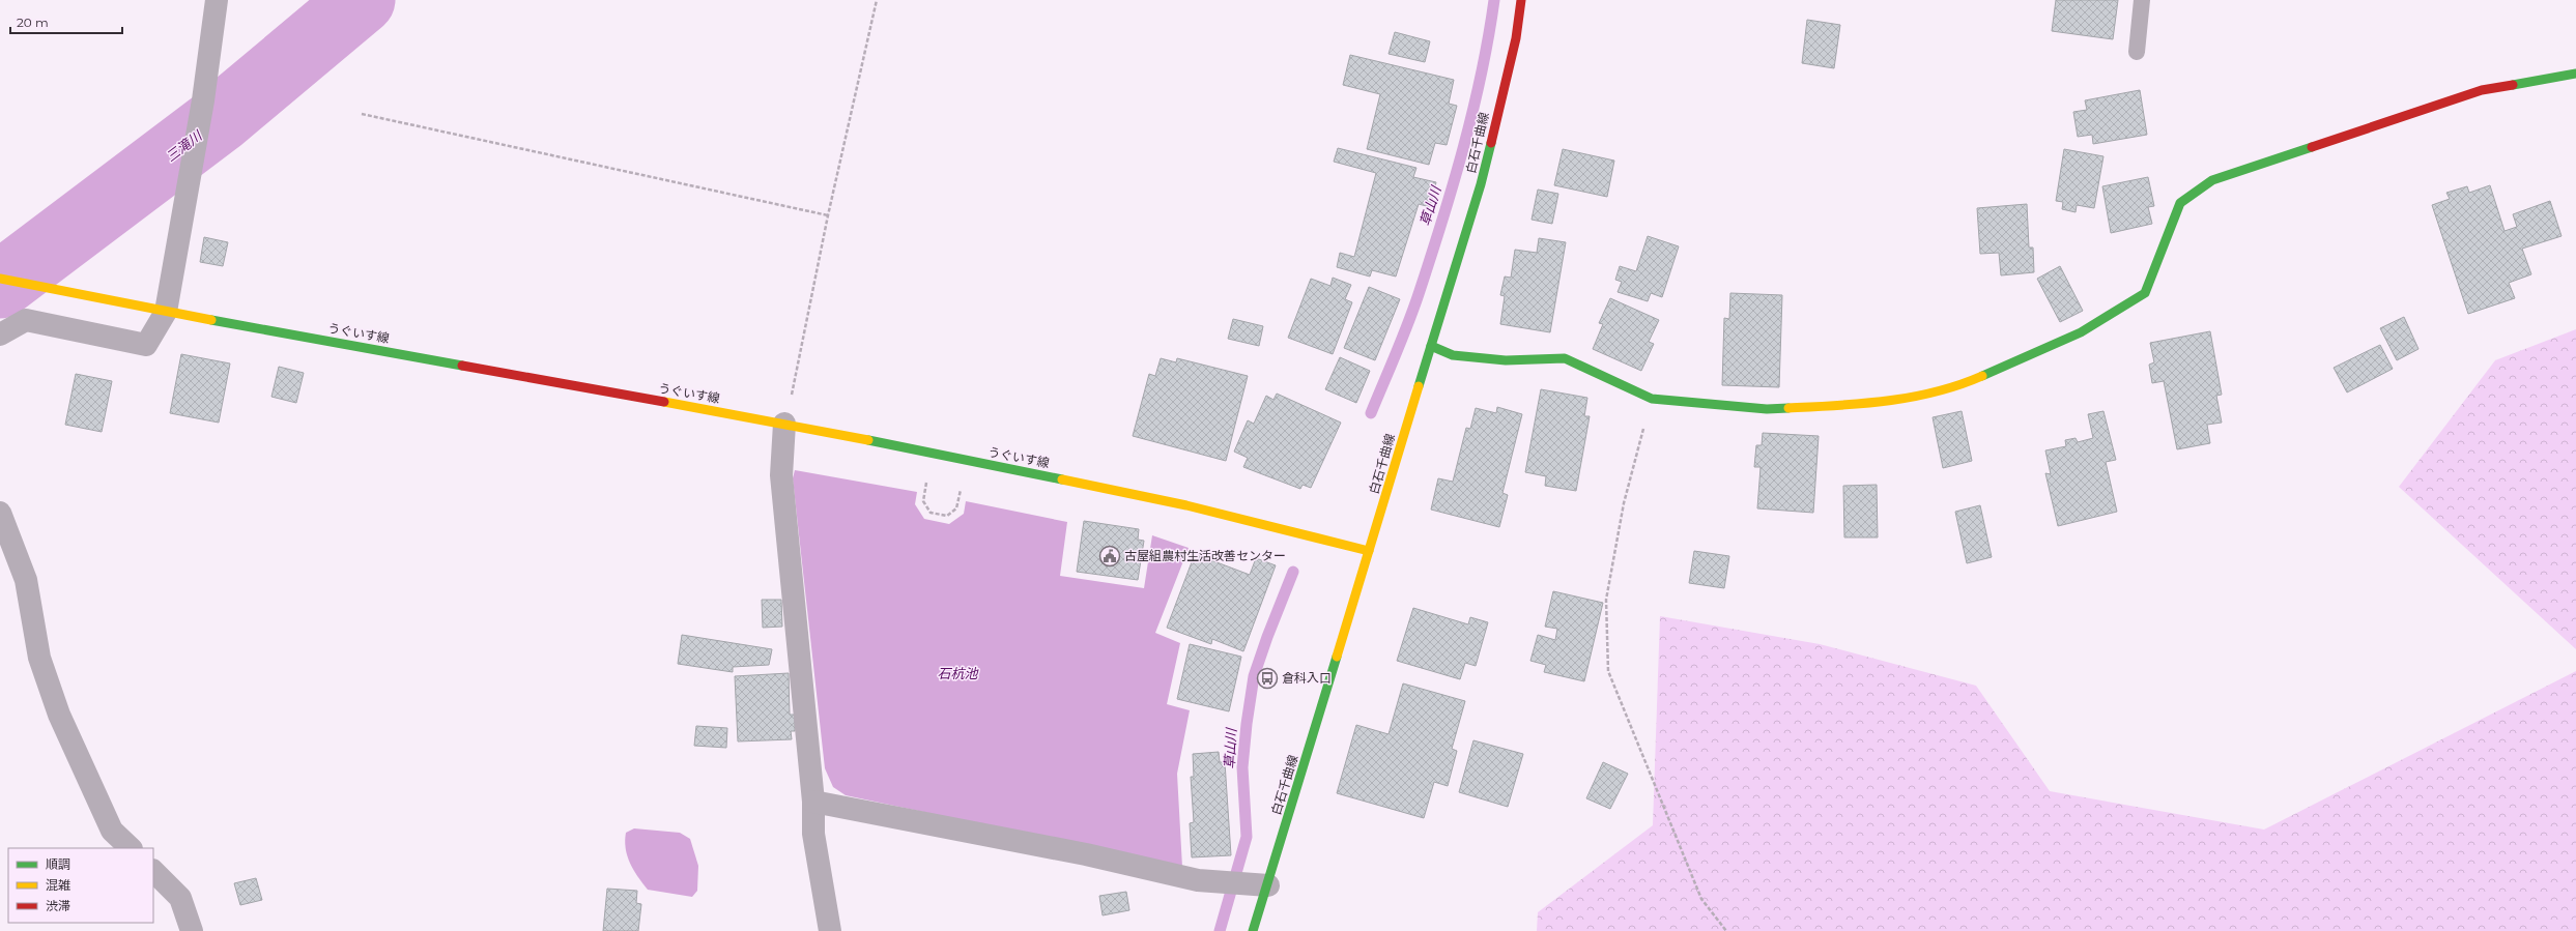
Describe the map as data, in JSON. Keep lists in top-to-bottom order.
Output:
{
  "streets": {
    "street": ["白石千曲線", "うぐいす線"]
  },
  "crossings": [
    ["白石千曲線", "うぐいす線"]
  ],
  "water": ["三滝川", "草山川", "石杭池"],
  "places": {
    "public building": ["古屋組農村生活改善センター"],
    "bus stop": ["倉科入口"]
  },
  "legend": ["順調", "混雑", "渋滞"],
  "scale_bar": "20 m"
}
